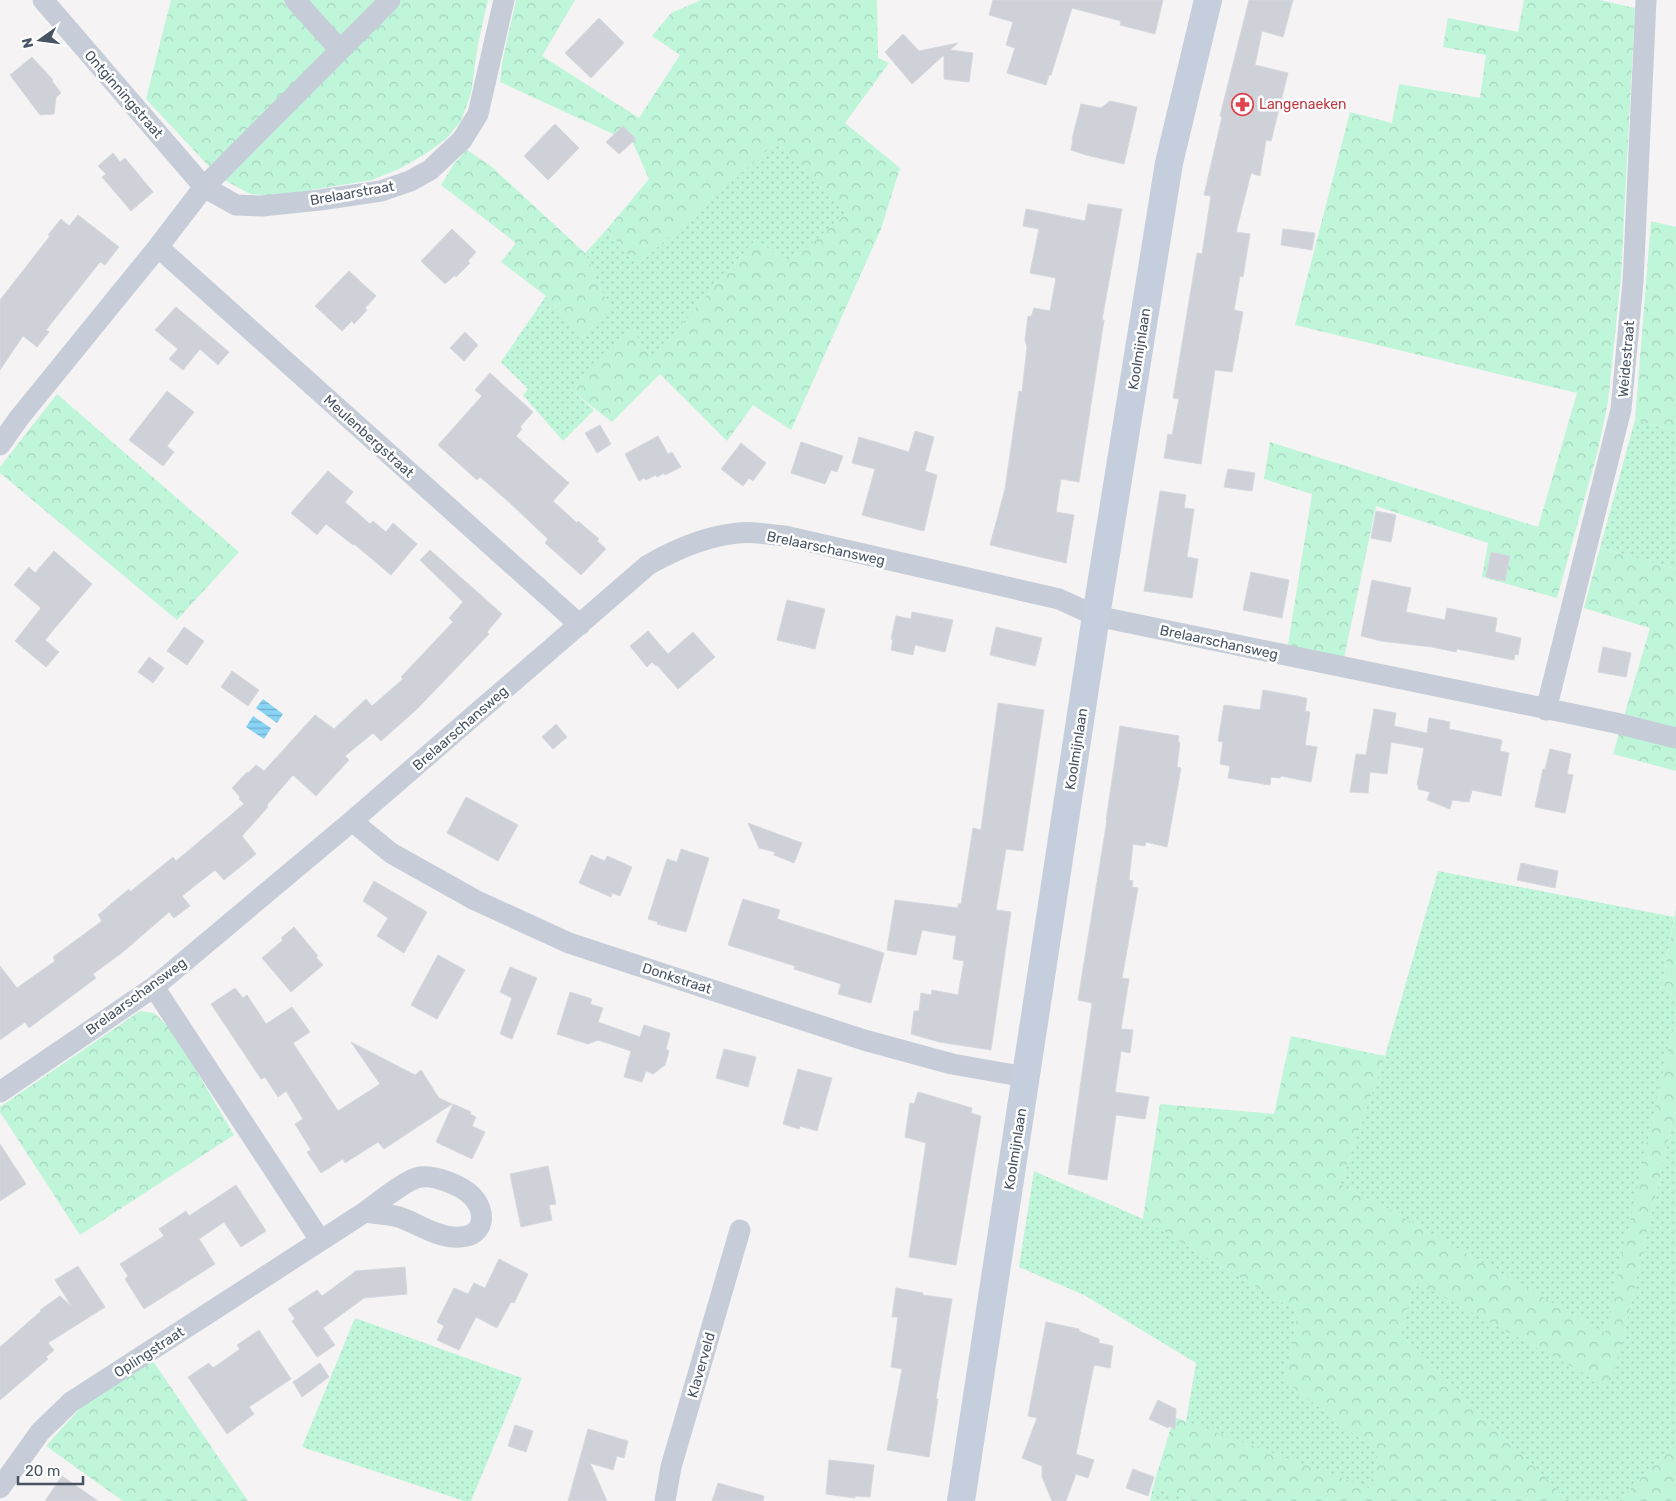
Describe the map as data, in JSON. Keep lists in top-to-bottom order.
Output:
{
  "streets": {
    "street": [
      "Ontginningstraat",
      "Brelaarstraat",
      "Koolmijnlaan",
      "Weidestraat",
      "Meulenbergstraat",
      "Brelaarschansweg",
      "Donkstraat",
      "Oplingstraat",
      "Klaverveld"
    ]
  },
  "crossings": [
    ["Ontginningstraat", "Brelaarstraat"],
    ["Koolmijnlaan", "Brelaarschansweg"],
    ["Koolmijnlaan", "Donkstraat"],
    ["Weidestraat", "Brelaarschansweg"],
    ["Meulenbergstraat", "Brelaarschansweg"],
    ["Brelaarschansweg", "Donkstraat"]
  ],
  "places": {
    "pharmacy": ["Langenaeken"]
  },
  "scale_bar": "20 m",
  "north": "left"
}
